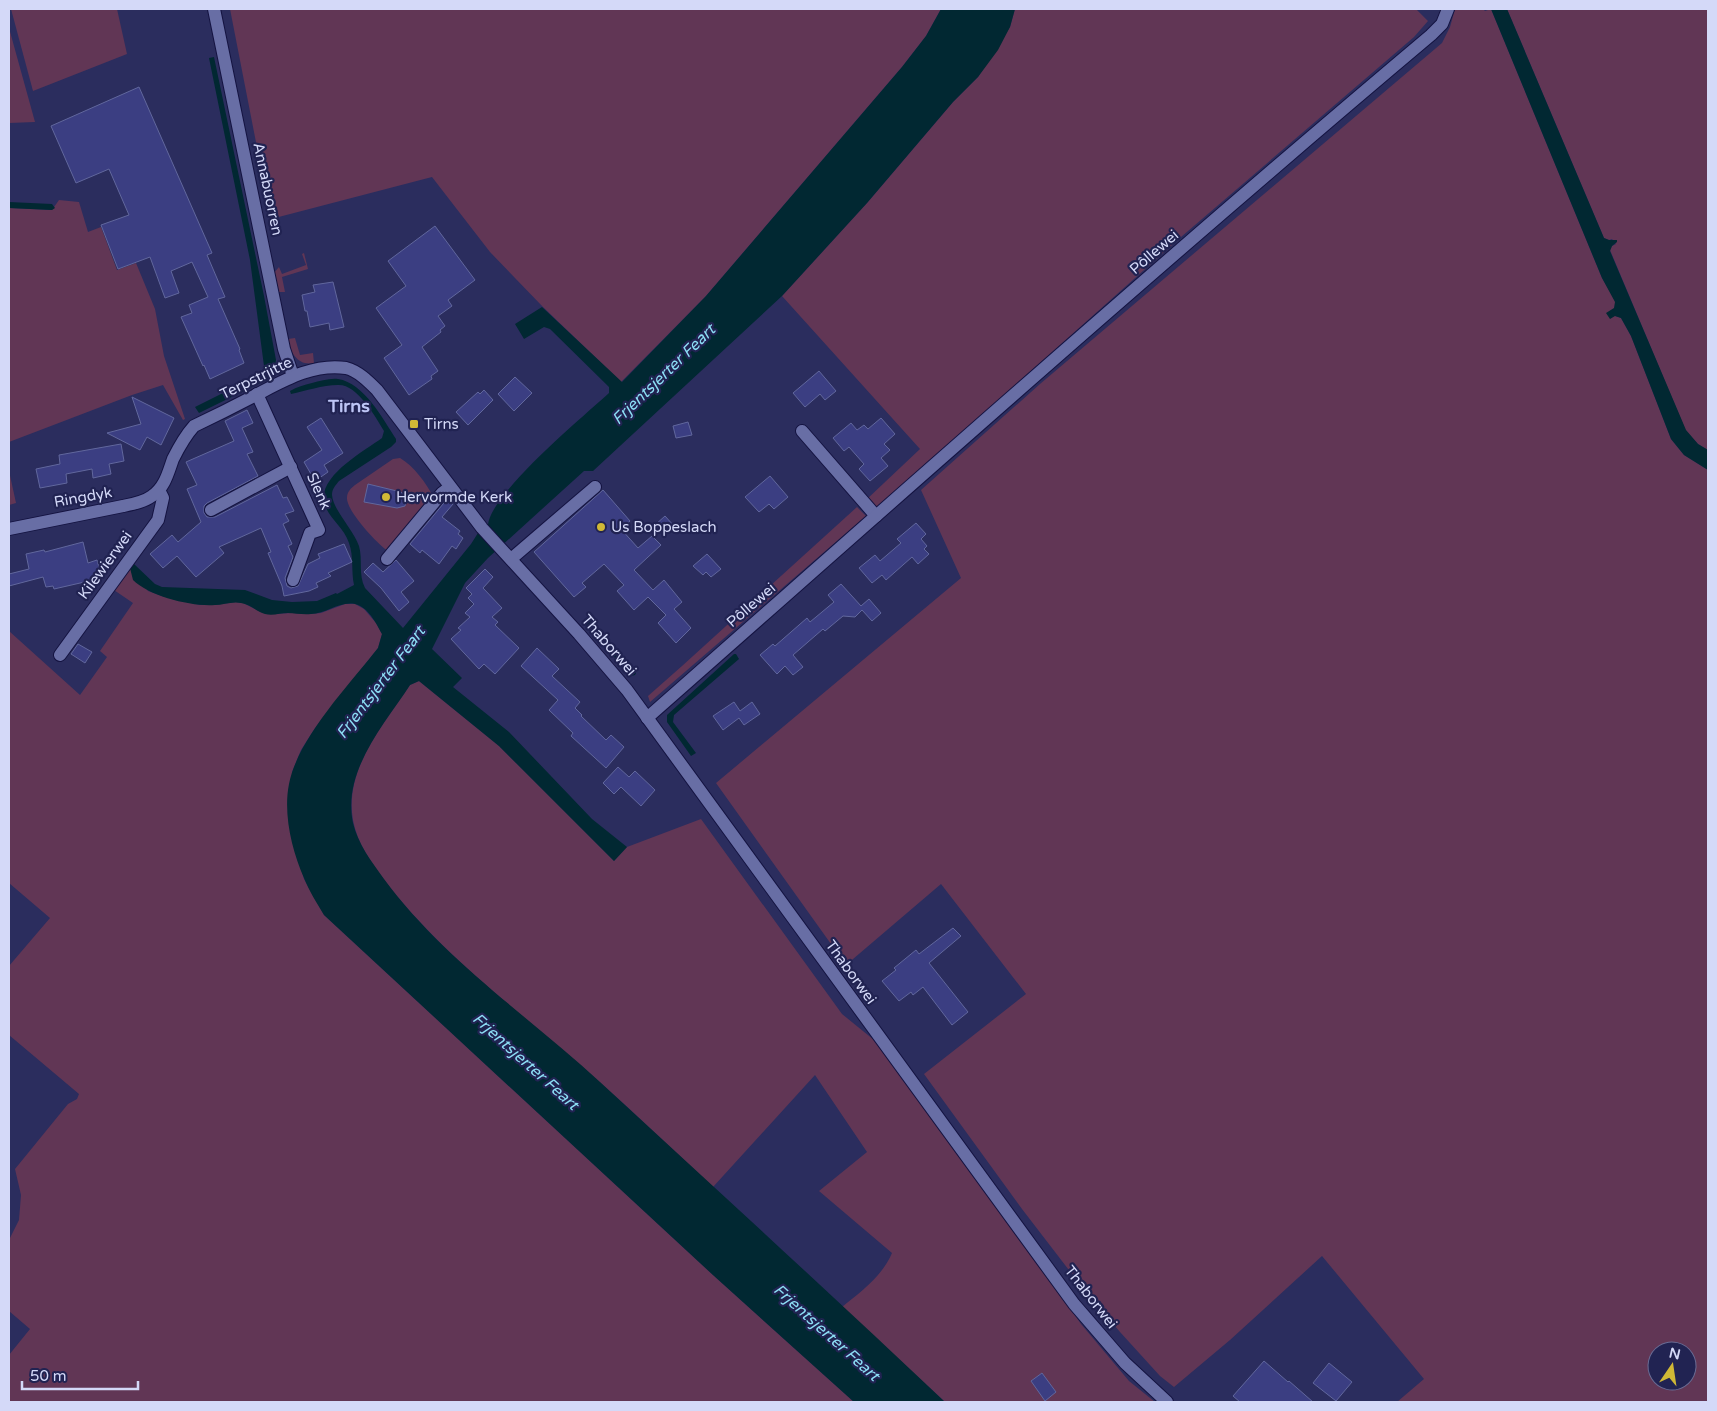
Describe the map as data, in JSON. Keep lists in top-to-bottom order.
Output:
{
  "streets": {
    "street": [
      "Annabuorren",
      "Pôllewei",
      "Terpstrjitte",
      "Slenk",
      "Ringdyk",
      "Kilewierwei",
      "Thaborwei"
    ]
  },
  "crossings": [
    ["Annabuorren", "Terpstrjitte"],
    ["Pôllewei", "Thaborwei"],
    ["Terpstrjitte", "Slenk"],
    ["Terpstrjitte", "Ringdyk"],
    ["Terpstrjitte", "Kilewierwei"],
    ["Terpstrjitte", "Thaborwei"],
    ["Ringdyk", "Kilewierwei"]
  ],
  "districts": ["Tirns"],
  "water": ["Frjentsjerter Feart"],
  "places": {
    "transit": ["Tirns"],
    "other": ["Hervormde Kerk", "Us Boppeslach"]
  },
  "scale_bar": "50 m",
  "north": "top"
}
